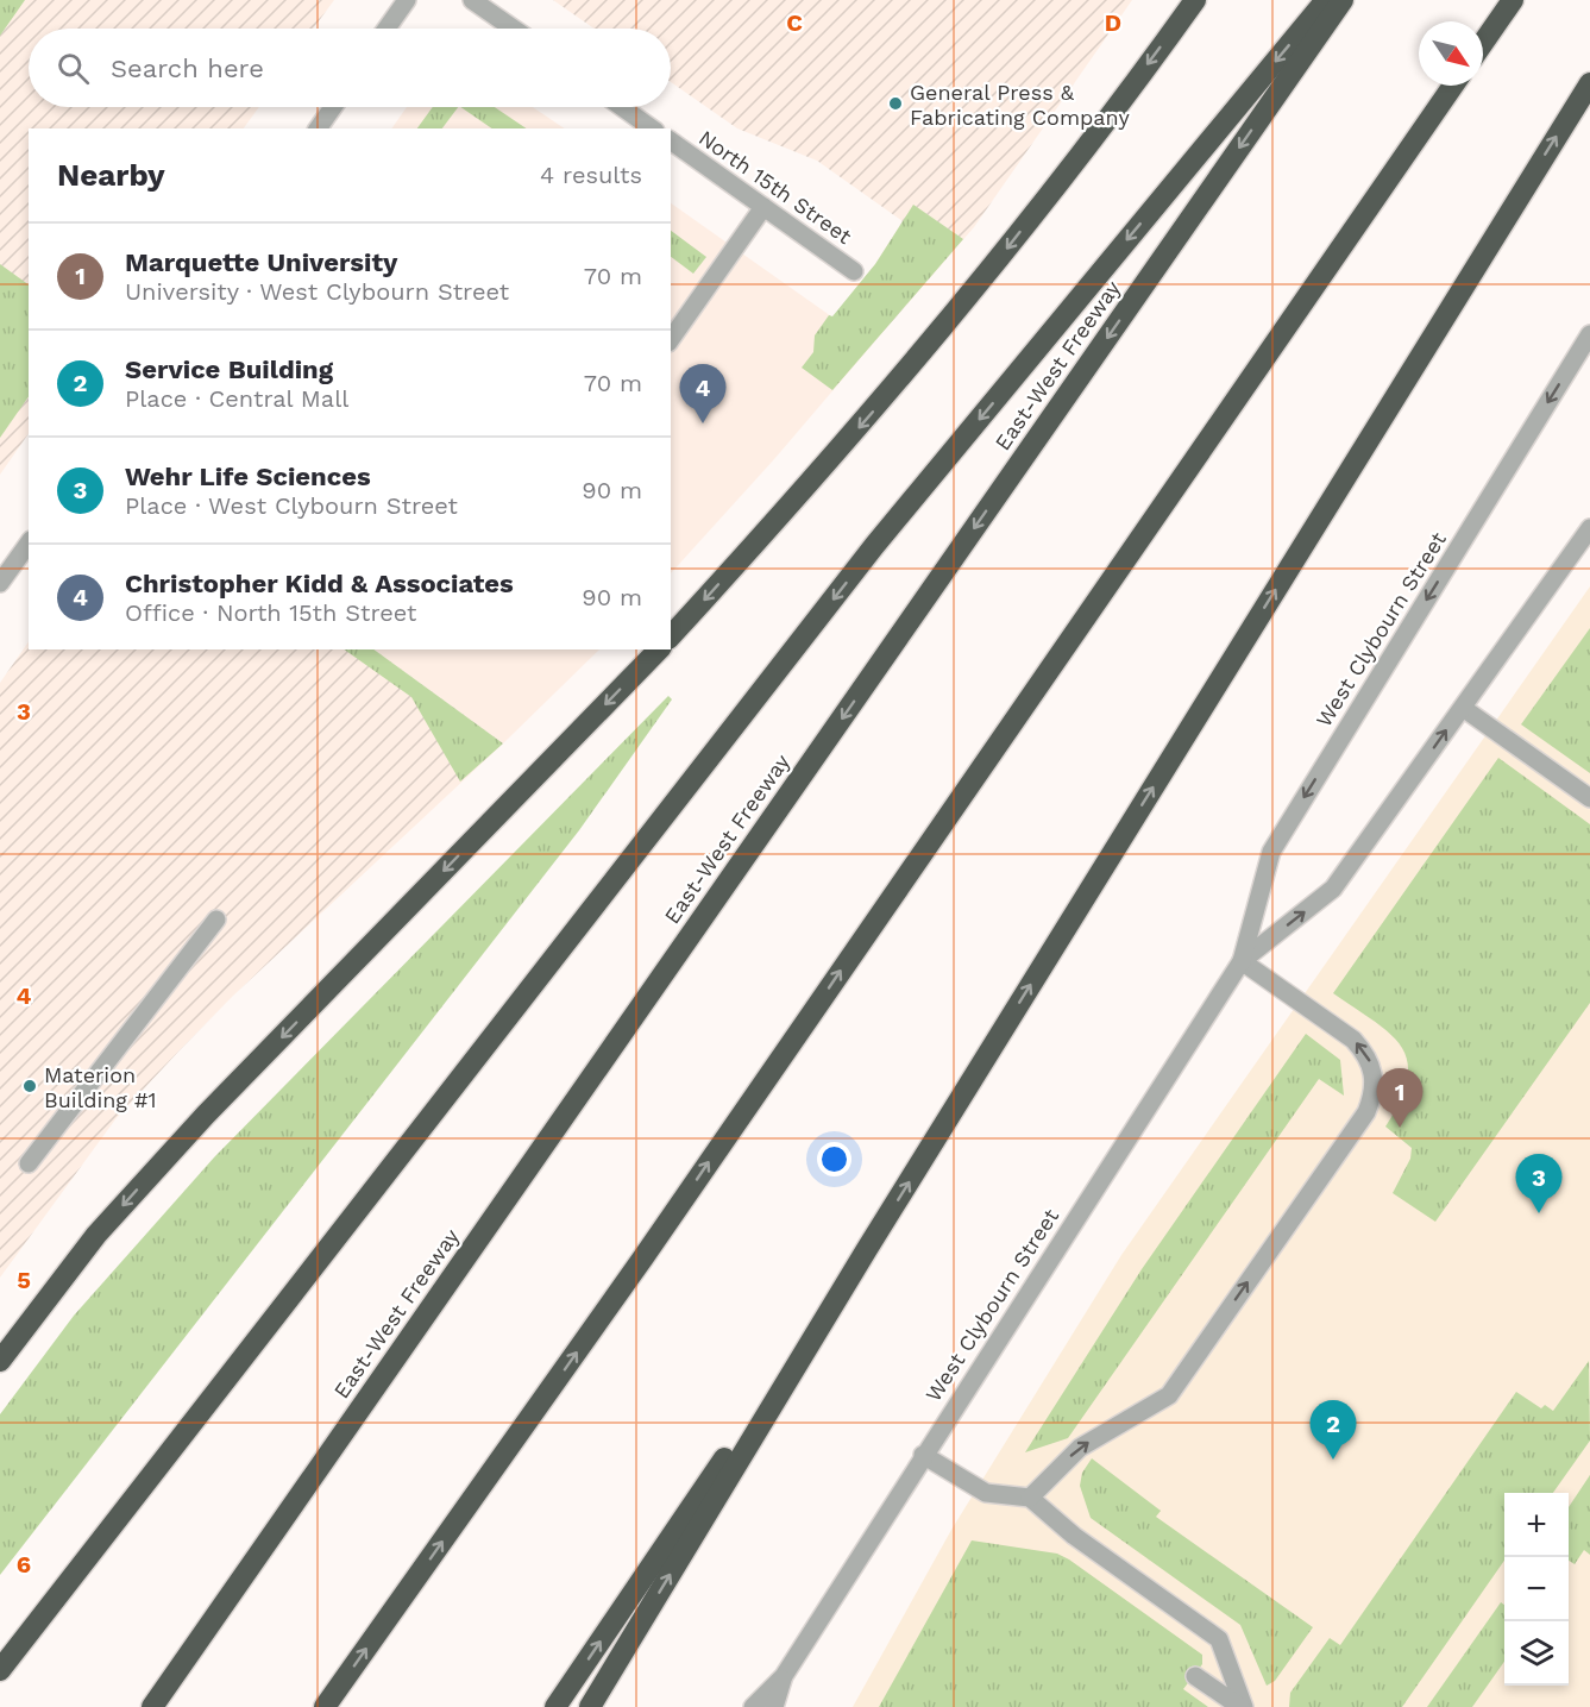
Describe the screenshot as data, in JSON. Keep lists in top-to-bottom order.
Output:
{
  "streets": {
    "highway": ["East-West Freeway"],
    "street": ["North 15th Street", "West Clybourn Street"]
  },
  "places": ["General Press & Fabricating Company", "Materion Building #1"],
  "north": "bottom right",
  "page": {
    "search": "Search here",
    "heading": ["Nearby", "4 results"],
    "list": [
      {
        "mark": "1",
        "name": "Marquette University",
        "note": "University · West Clybourn Street",
        "value": "70 m"
      },
      {
        "mark": "2",
        "name": "Service Building",
        "note": "Place · Central Mall",
        "value": "70 m"
      },
      {
        "mark": "3",
        "name": "Wehr Life Sciences",
        "note": "Place · West Clybourn Street",
        "value": "90 m"
      },
      {
        "mark": "4",
        "name": "Christopher Kidd & Associates",
        "note": "Office · North 15th Street",
        "value": "90 m"
      }
    ],
    "pins": [
      "4",
      "1",
      "3",
      "2"
    ],
    "map_buttons": ["+", "−"]
  },
  "grid": {
    "columns": ["C", "D"],
    "rows": [
      "3",
      "4",
      "5",
      "6"
    ]
  }
}
